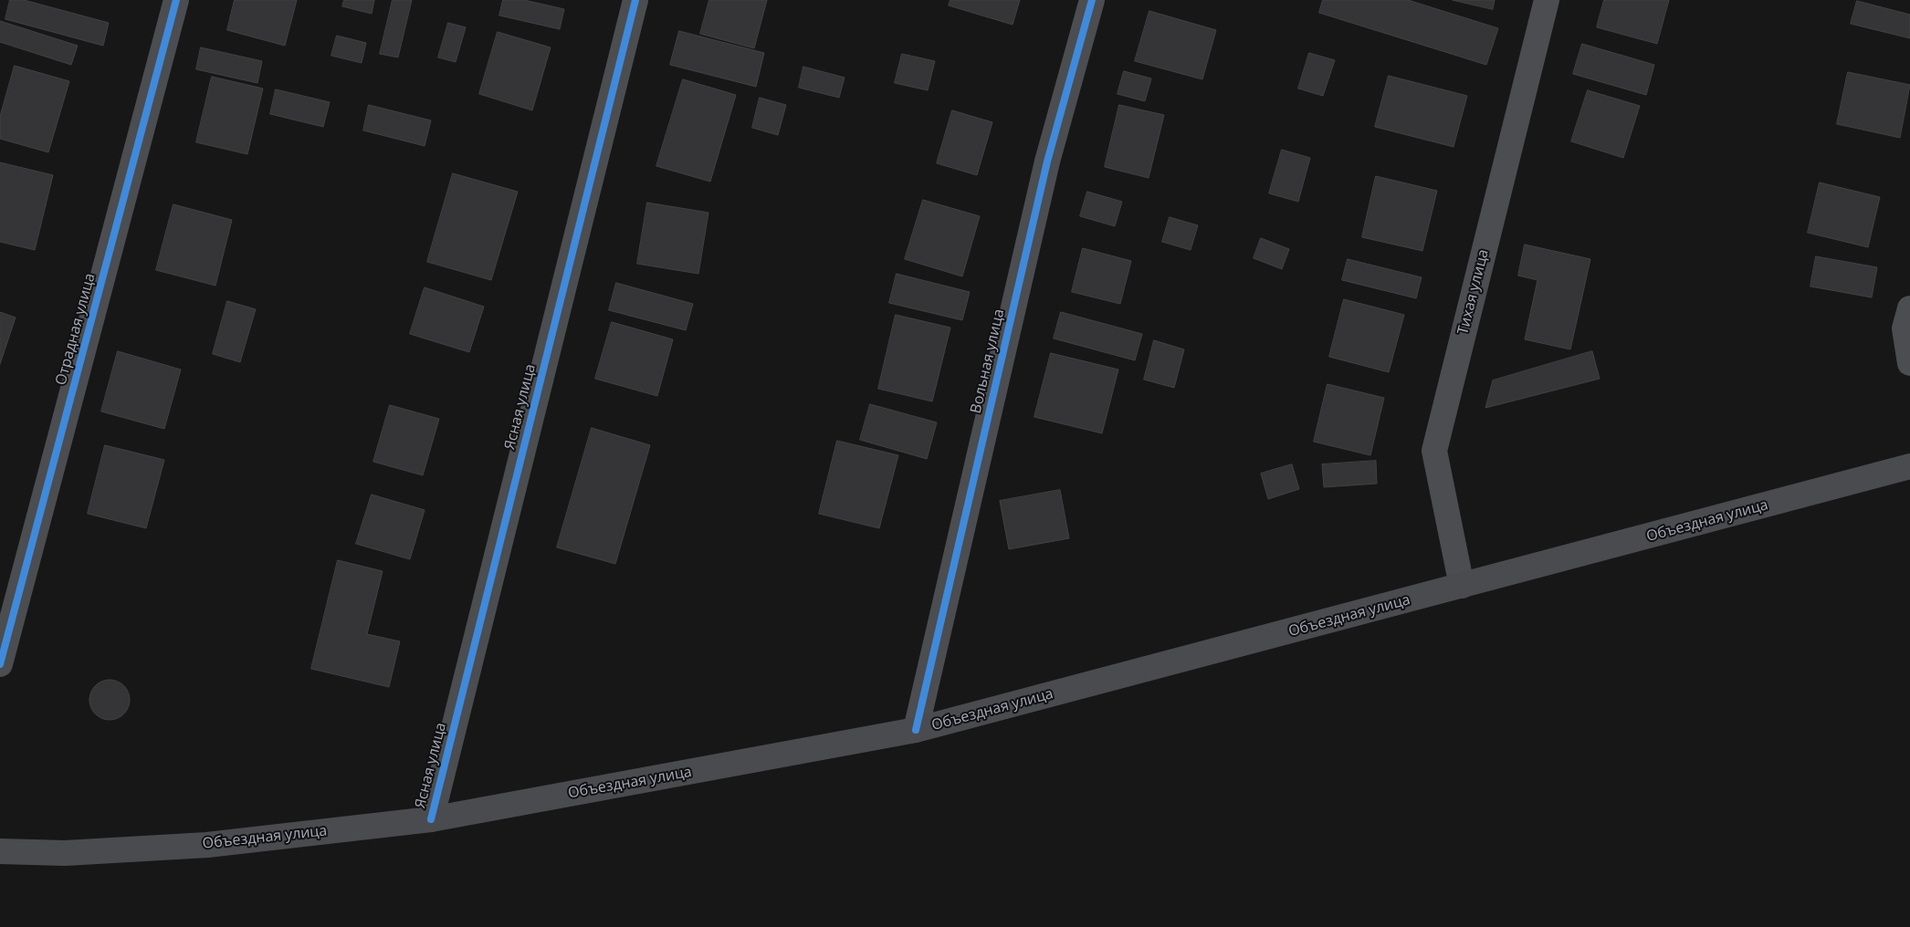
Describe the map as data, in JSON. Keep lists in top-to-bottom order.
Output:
{
  "streets": {
    "main road": ["Объездная улица"],
    "street": [
      "Тихая улица",
      "Отрадная улица",
      "Вольная улица",
      "Ясная улица"
    ]
  },
  "crossings": [
    ["Тихая улица", "Объездная улица"],
    ["Вольная улица", "Объездная улица"],
    ["Ясная улица", "Объездная улица"]
  ]
}
